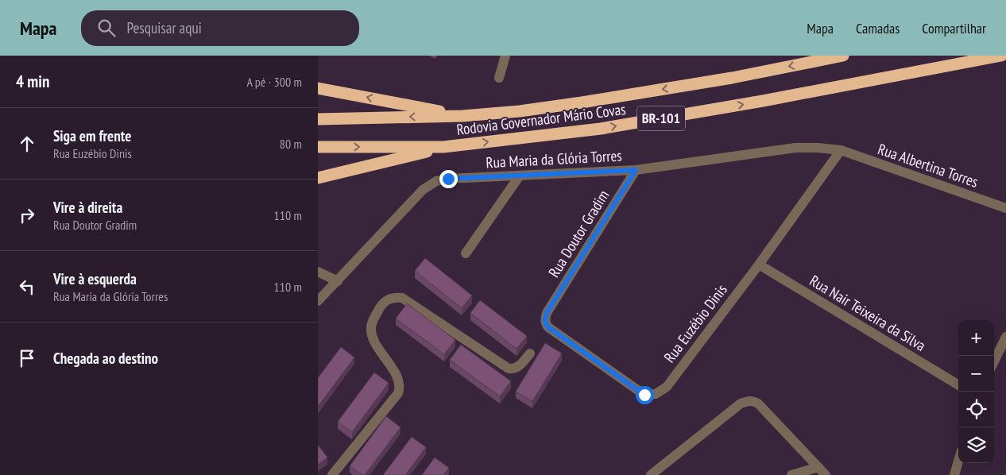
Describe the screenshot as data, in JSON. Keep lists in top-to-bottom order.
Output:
{
  "streets": {
    "highway": ["BR-101", "Rodovia Governador Mário Covas"],
    "street": [
      "Rua Maria da Glória Torres",
      "Rua Albertina Torres",
      "Rua Doutor Gradim",
      "Rua Nair Teixeira da Silva",
      "Rua Euzébio Dinis"
    ]
  },
  "crossings": [
    ["Rua Maria da Glória Torres", "Rua Albertina Torres"],
    ["Rua Maria da Glória Torres", "Rua Doutor Gradim"],
    ["Rua Maria da Glória Torres", "Rua Euzébio Dinis"],
    ["Rua Albertina Torres", "Rua Euzébio Dinis"],
    ["Rua Doutor Gradim", "Rua Euzébio Dinis"],
    ["Rua Nair Teixeira da Silva", "Rua Euzébio Dinis"]
  ],
  "page": {
    "header": "Mapa",
    "search": "Pesquisar aqui",
    "nav": ["Mapa", "Camadas", "Compartilhar"],
    "heading": ["4 min", "A pé · 300 m"],
    "list": [
      ["Siga em frente", "Rua Euzébio Dinis", "80 m"],
      ["Vire à direita", "Rua Doutor Gradim", "110 m"],
      ["Vire à esquerda", "Rua Maria da Glória Torres", "110 m"],
      "Chegada ao destino"
    ],
    "map_buttons": ["+", "−"]
  }
}
